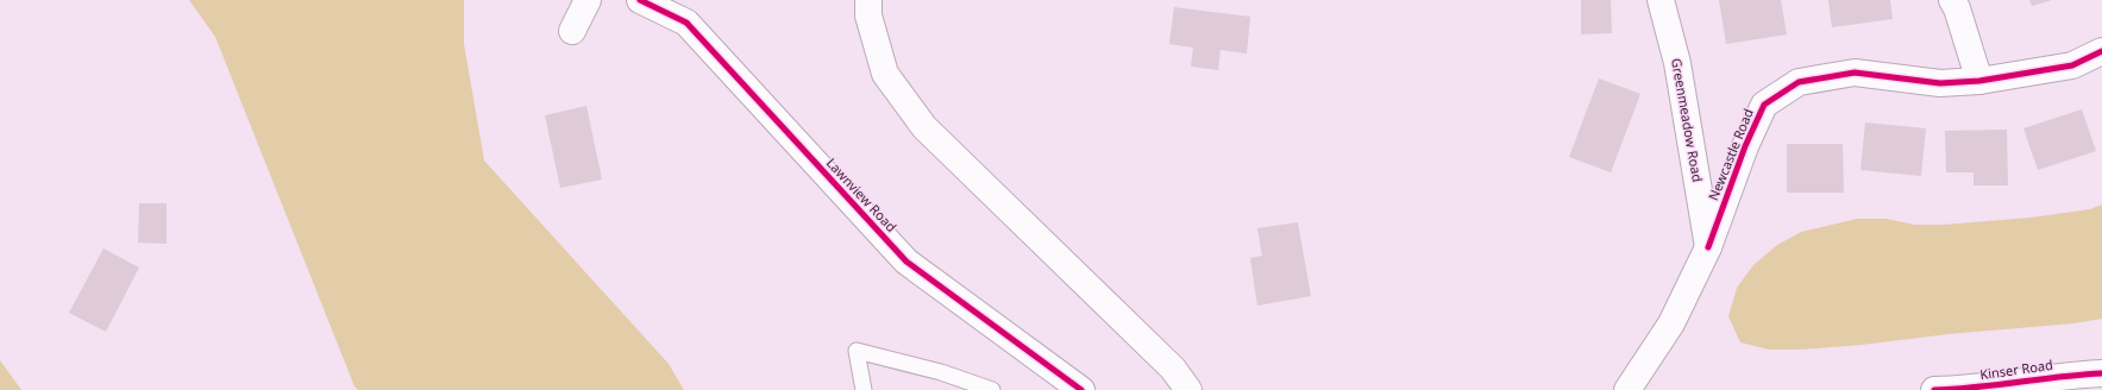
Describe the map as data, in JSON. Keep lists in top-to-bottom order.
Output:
{
  "streets": {
    "street": [
      "Greenmeadow Road",
      "Newcastle Road",
      "Lawnview Road",
      "Kinser Road"
    ]
  },
  "crossings": [
    ["Greenmeadow Road", "Newcastle Road"]
  ]
}
